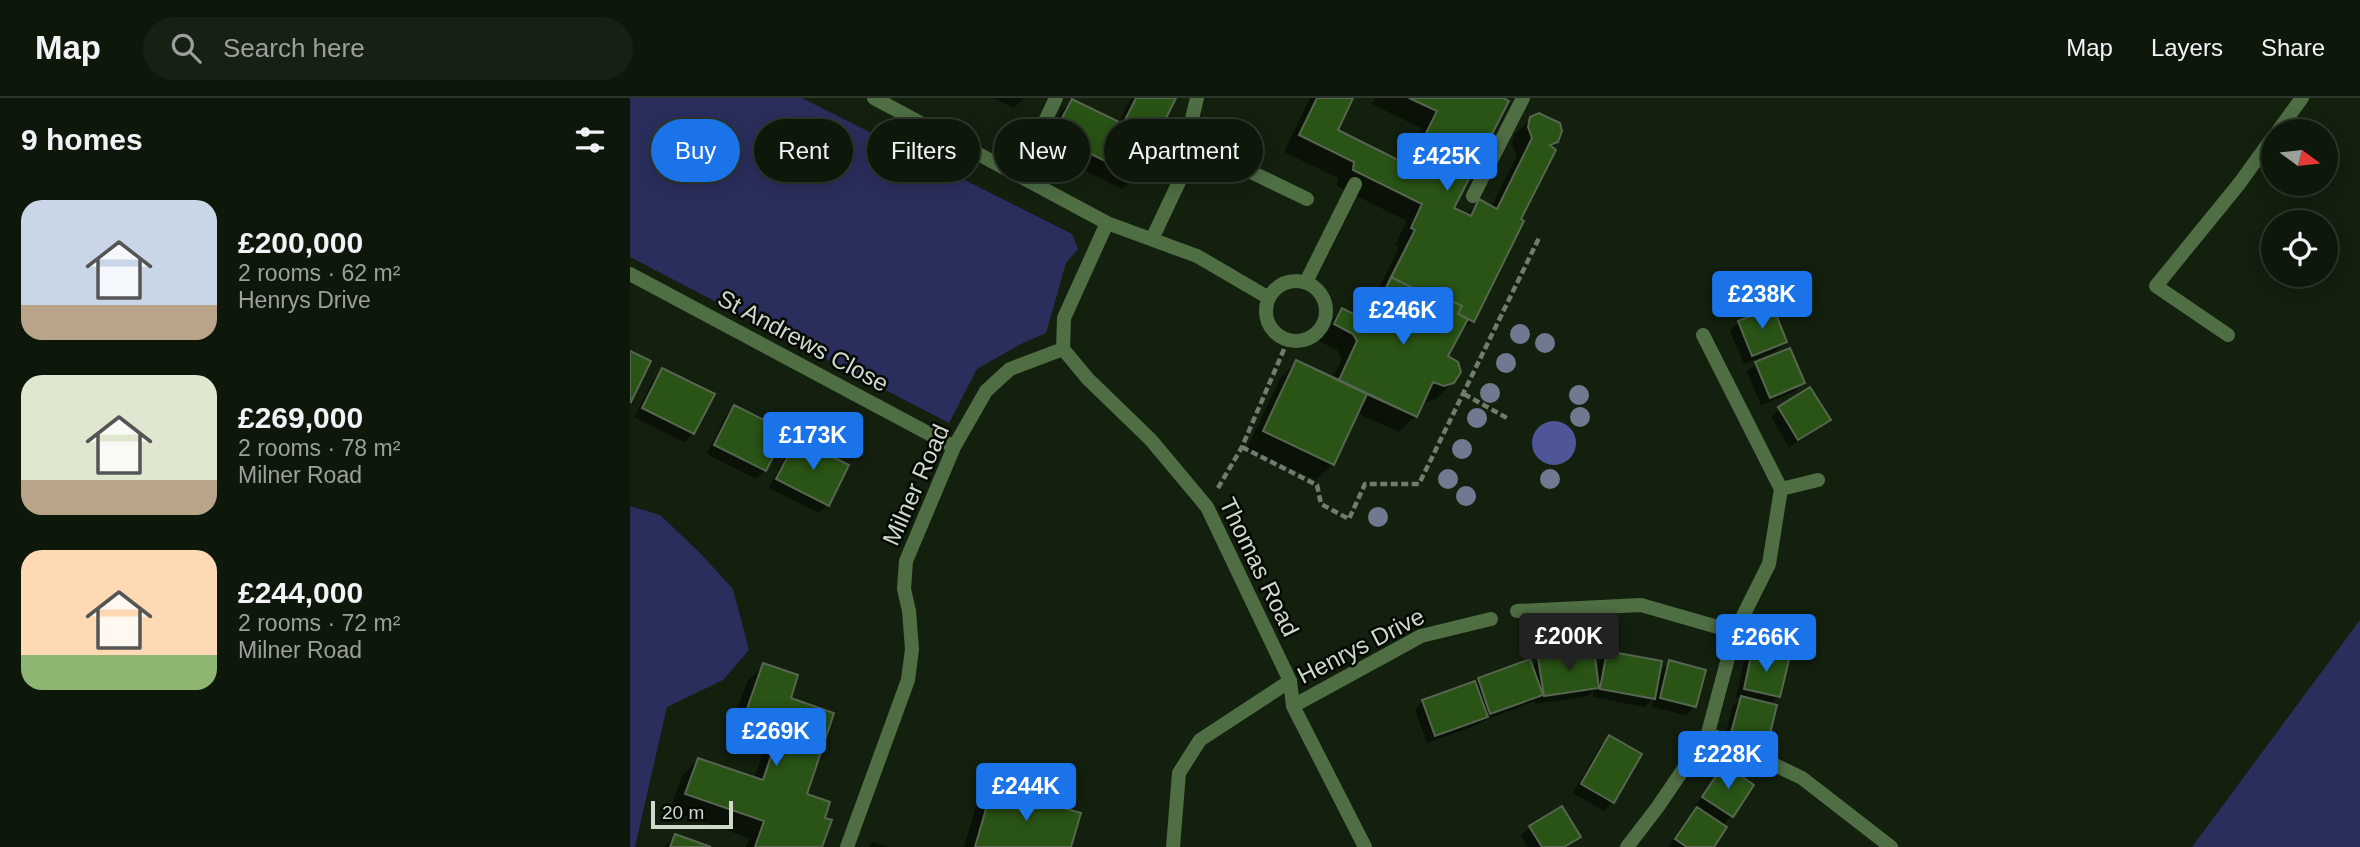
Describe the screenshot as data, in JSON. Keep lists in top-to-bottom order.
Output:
{
  "streets": {
    "street": [
      "St Andrews Close",
      "Milner Road",
      "Thomas Road",
      "Henrys Drive"
    ]
  },
  "crossings": [
    ["St Andrews Close", "Milner Road"],
    ["Milner Road", "Thomas Road"],
    ["Thomas Road", "Henrys Drive"]
  ],
  "scale_bar": "20 m",
  "north": "right",
  "page": {
    "header": "Map",
    "search": "Search here",
    "nav": ["Map", "Layers", "Share"],
    "heading": "9 homes",
    "chip": [
      "Buy",
      "Rent",
      "Filters",
      "New",
      "Apartment"
    ],
    "price": [
      "£425K",
      "£238K",
      "£246K",
      "£173K",
      "£200K",
      "£266K",
      "£269K",
      "£228K",
      "£244K"
    ],
    "list": [
      {
        "name": "£200,000",
        "note": "2 rooms · 62 m² · Henrys Drive"
      },
      {
        "name": "£269,000",
        "note": "2 rooms · 78 m² · Milner Road"
      },
      {
        "name": "£244,000",
        "note": "2 rooms · 72 m² · Milner Road"
      }
    ],
    "scale": "20 m"
  }
}
